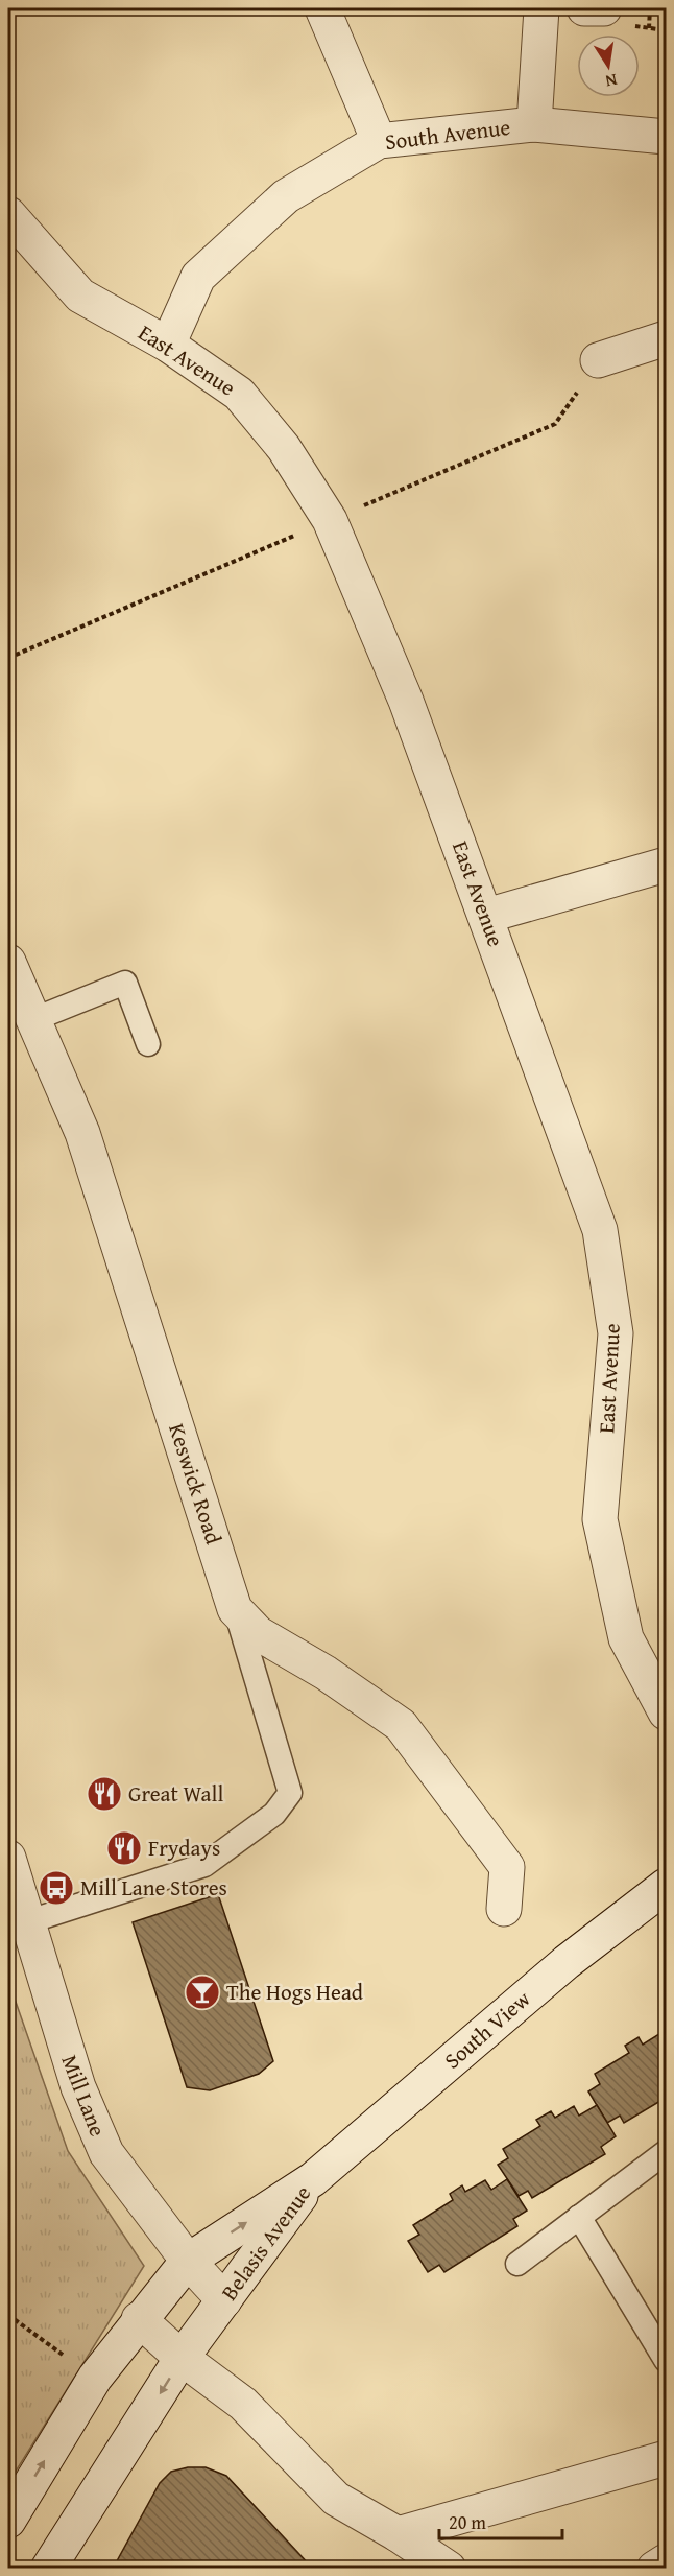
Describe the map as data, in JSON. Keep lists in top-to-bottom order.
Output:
{
  "streets": {
    "street": [
      "South Avenue",
      "East Avenue",
      "Keswick Road",
      "South View",
      "Mill Lane",
      "Belasis Avenue"
    ]
  },
  "crossings": [
    ["South Avenue", "East Avenue"],
    ["South View", "Belasis Avenue"],
    ["Mill Lane", "Belasis Avenue"]
  ],
  "places": {
    "restaurant": ["Great Wall", "Frydays"],
    "bus stop": ["Mill Lane Stores"],
    "bar": ["The Hogs Head"]
  },
  "scale_bar": "20 m",
  "north": "bottom"
}
